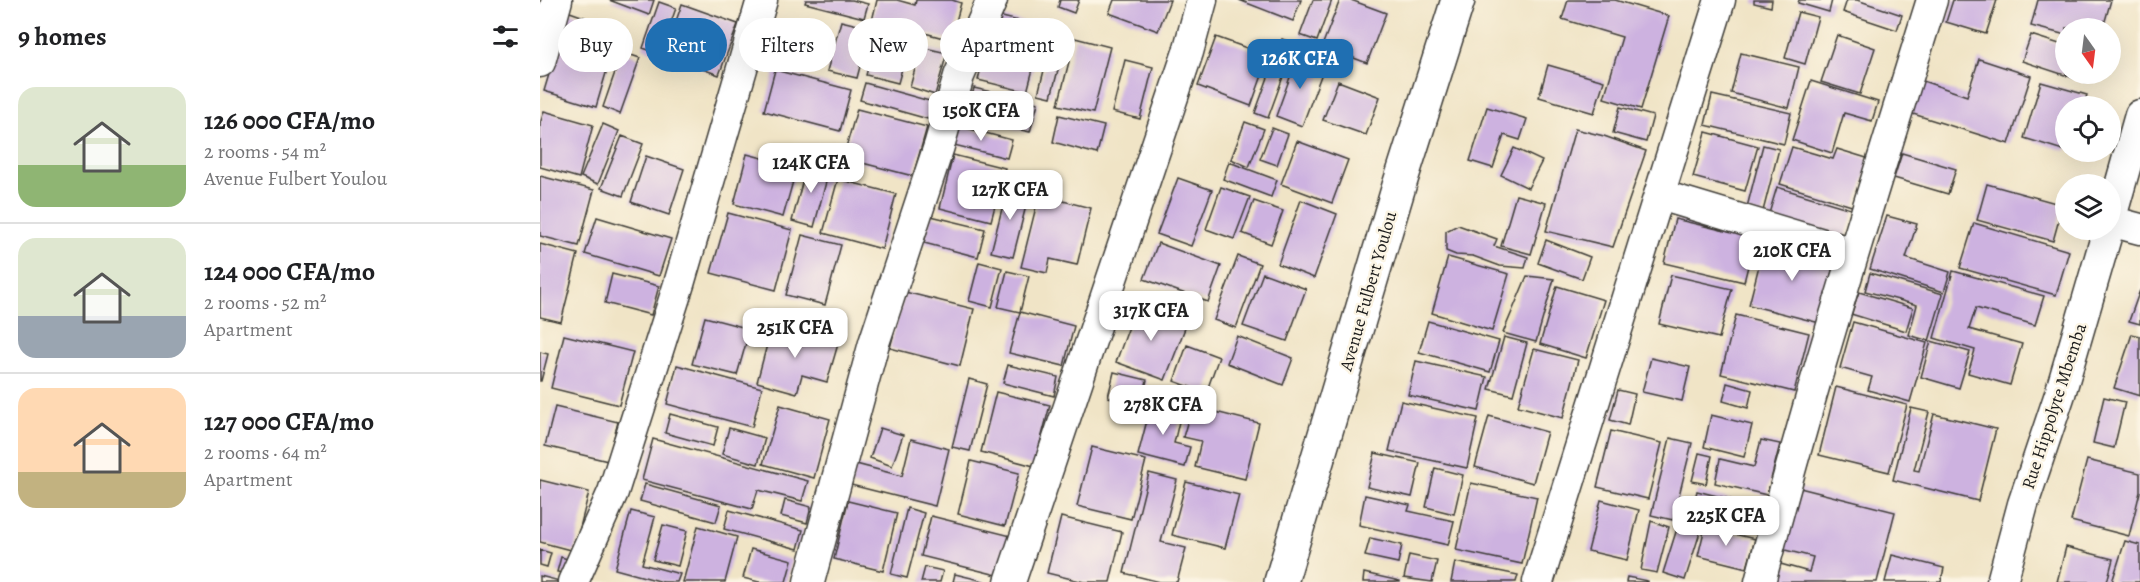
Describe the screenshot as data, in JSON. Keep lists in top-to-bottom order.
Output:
{
  "streets": {
    "main road": ["Avenue Fulbert Youlou"],
    "street": ["Rue Hippolyte Mbemba"]
  },
  "north": "bottom",
  "page": {
    "heading": "9 homes",
    "chip": [
      "Buy",
      "Rent",
      "Filters",
      "New",
      "Apartment"
    ],
    "price": [
      "126K CFA",
      "150K CFA",
      "124K CFA",
      "127K CFA",
      "210K CFA",
      "317K CFA",
      "251K CFA",
      "278K CFA",
      "225K CFA"
    ],
    "list": [
      {
        "name": "126 000 CFA/mo",
        "note": "2 rooms · 54 m² · Avenue Fulbert Youlou"
      },
      {
        "name": "124 000 CFA/mo",
        "note": "2 rooms · 52 m² · Apartment"
      },
      {
        "name": "127 000 CFA/mo",
        "note": "2 rooms · 64 m² · Apartment"
      }
    ]
  }
}
